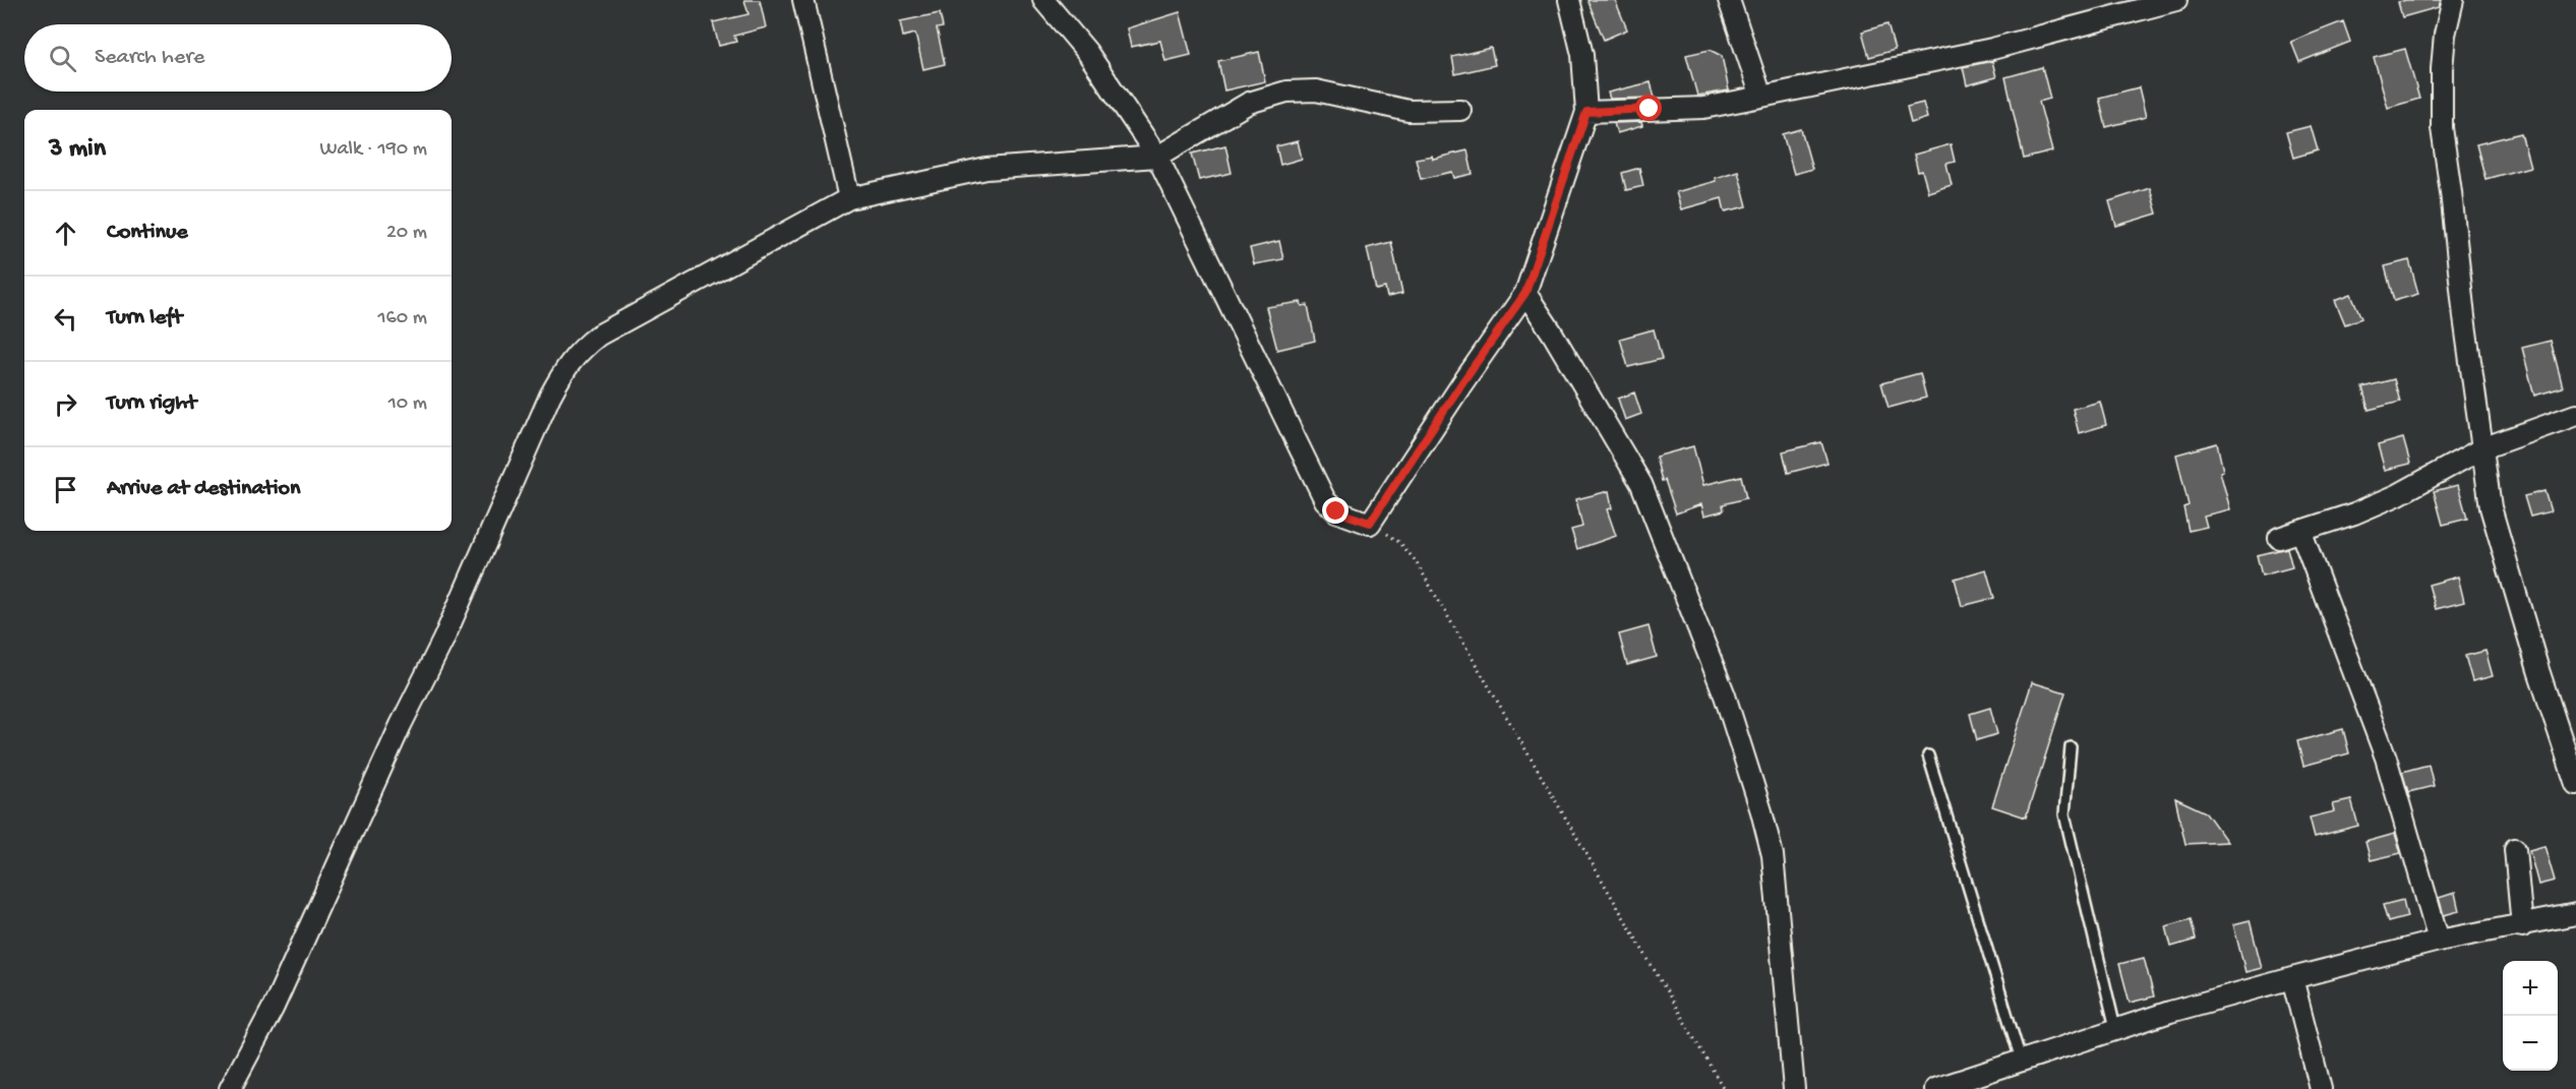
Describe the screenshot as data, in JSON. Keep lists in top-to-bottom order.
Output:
{
  "page": {
    "search": "Search here",
    "heading": ["3 min", "Walk · 190 m"],
    "list": [
      ["Continue", "20 m"],
      ["Turn left", "160 m"],
      ["Turn right", "10 m"],
      "Arrive at destination"
    ],
    "map_buttons": ["+", "−"]
  }
}
